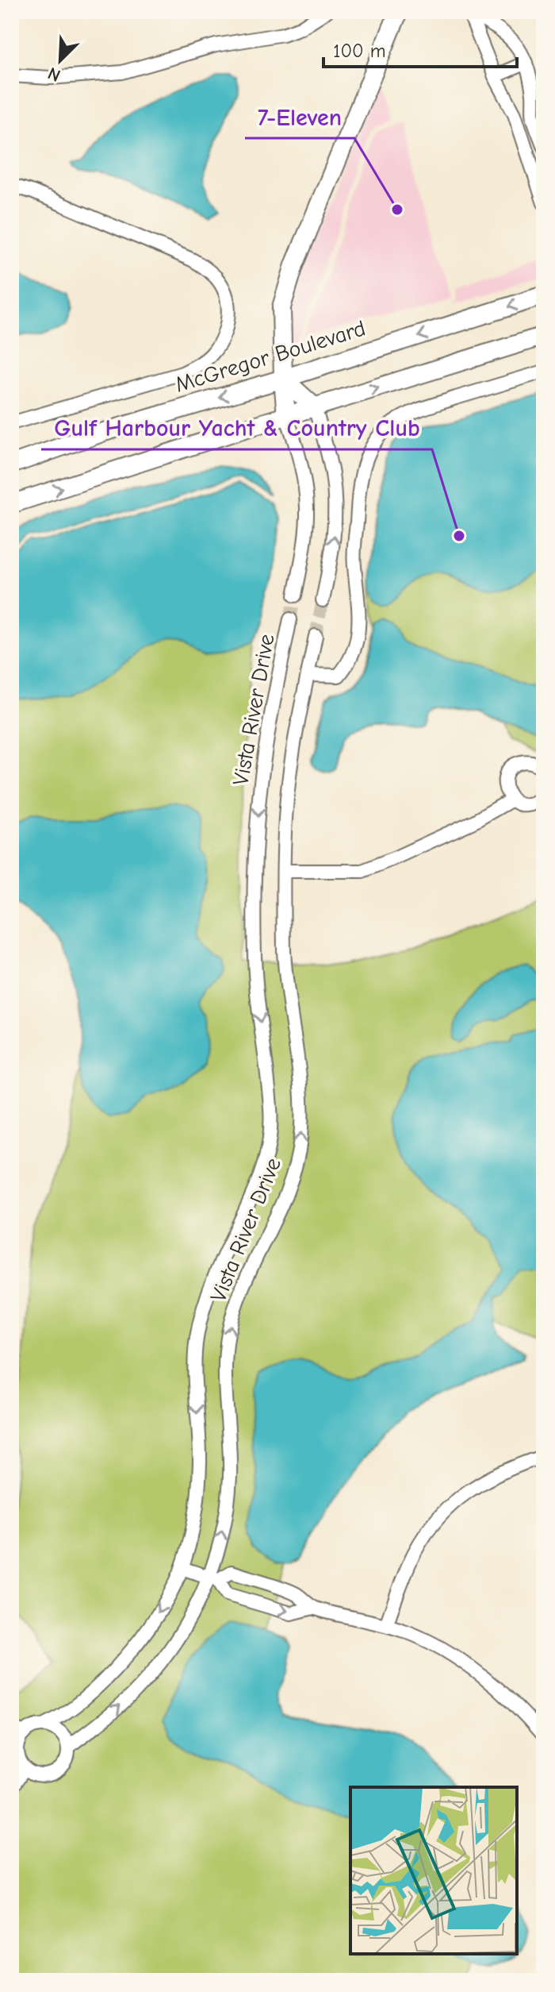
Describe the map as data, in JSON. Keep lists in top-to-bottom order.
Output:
{
  "streets": {
    "main road": ["McGregor Boulevard"],
    "street": ["Vista River Drive"]
  },
  "places": ["7-Eleven", "Gulf Harbour Yacht & Country Club"],
  "scale_bar": "100 m",
  "north": "bottom left"
}
